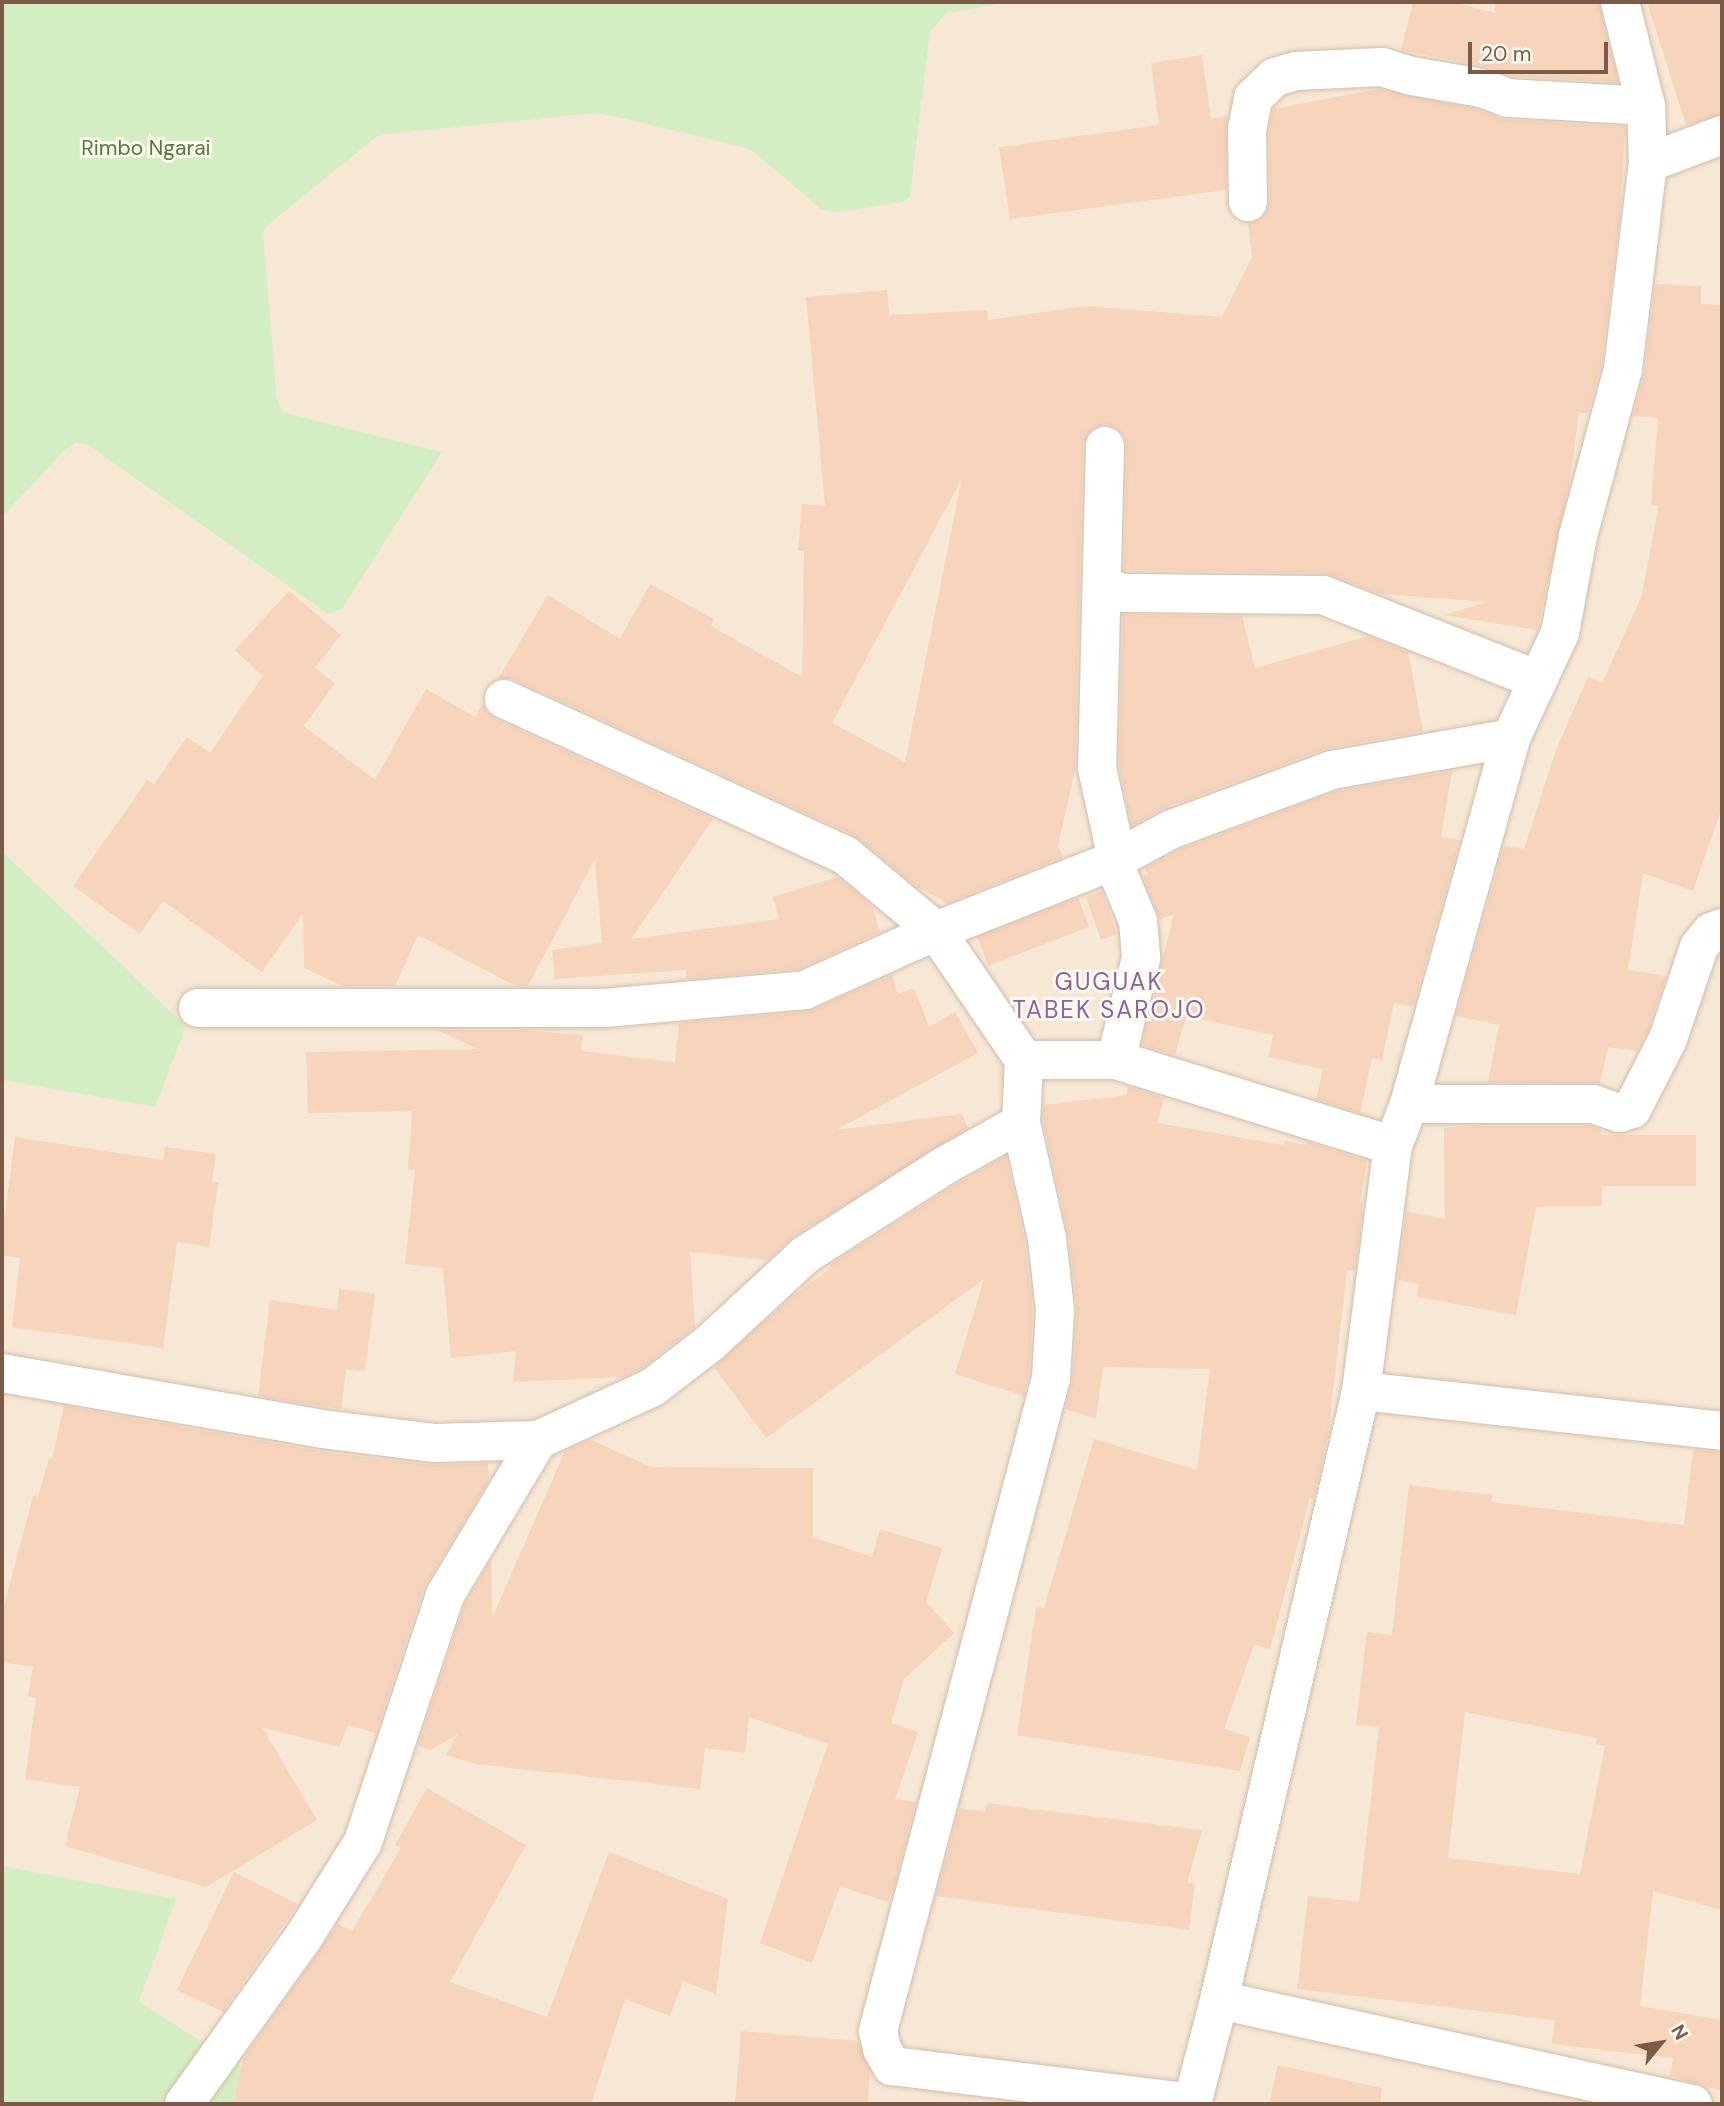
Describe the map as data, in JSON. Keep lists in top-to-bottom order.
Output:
{
  "districts": ["GUGUAK TABEK SAROJO"],
  "parks": ["Rimbo Ngarai"],
  "scale_bar": "20 m",
  "north": "top right"
}
